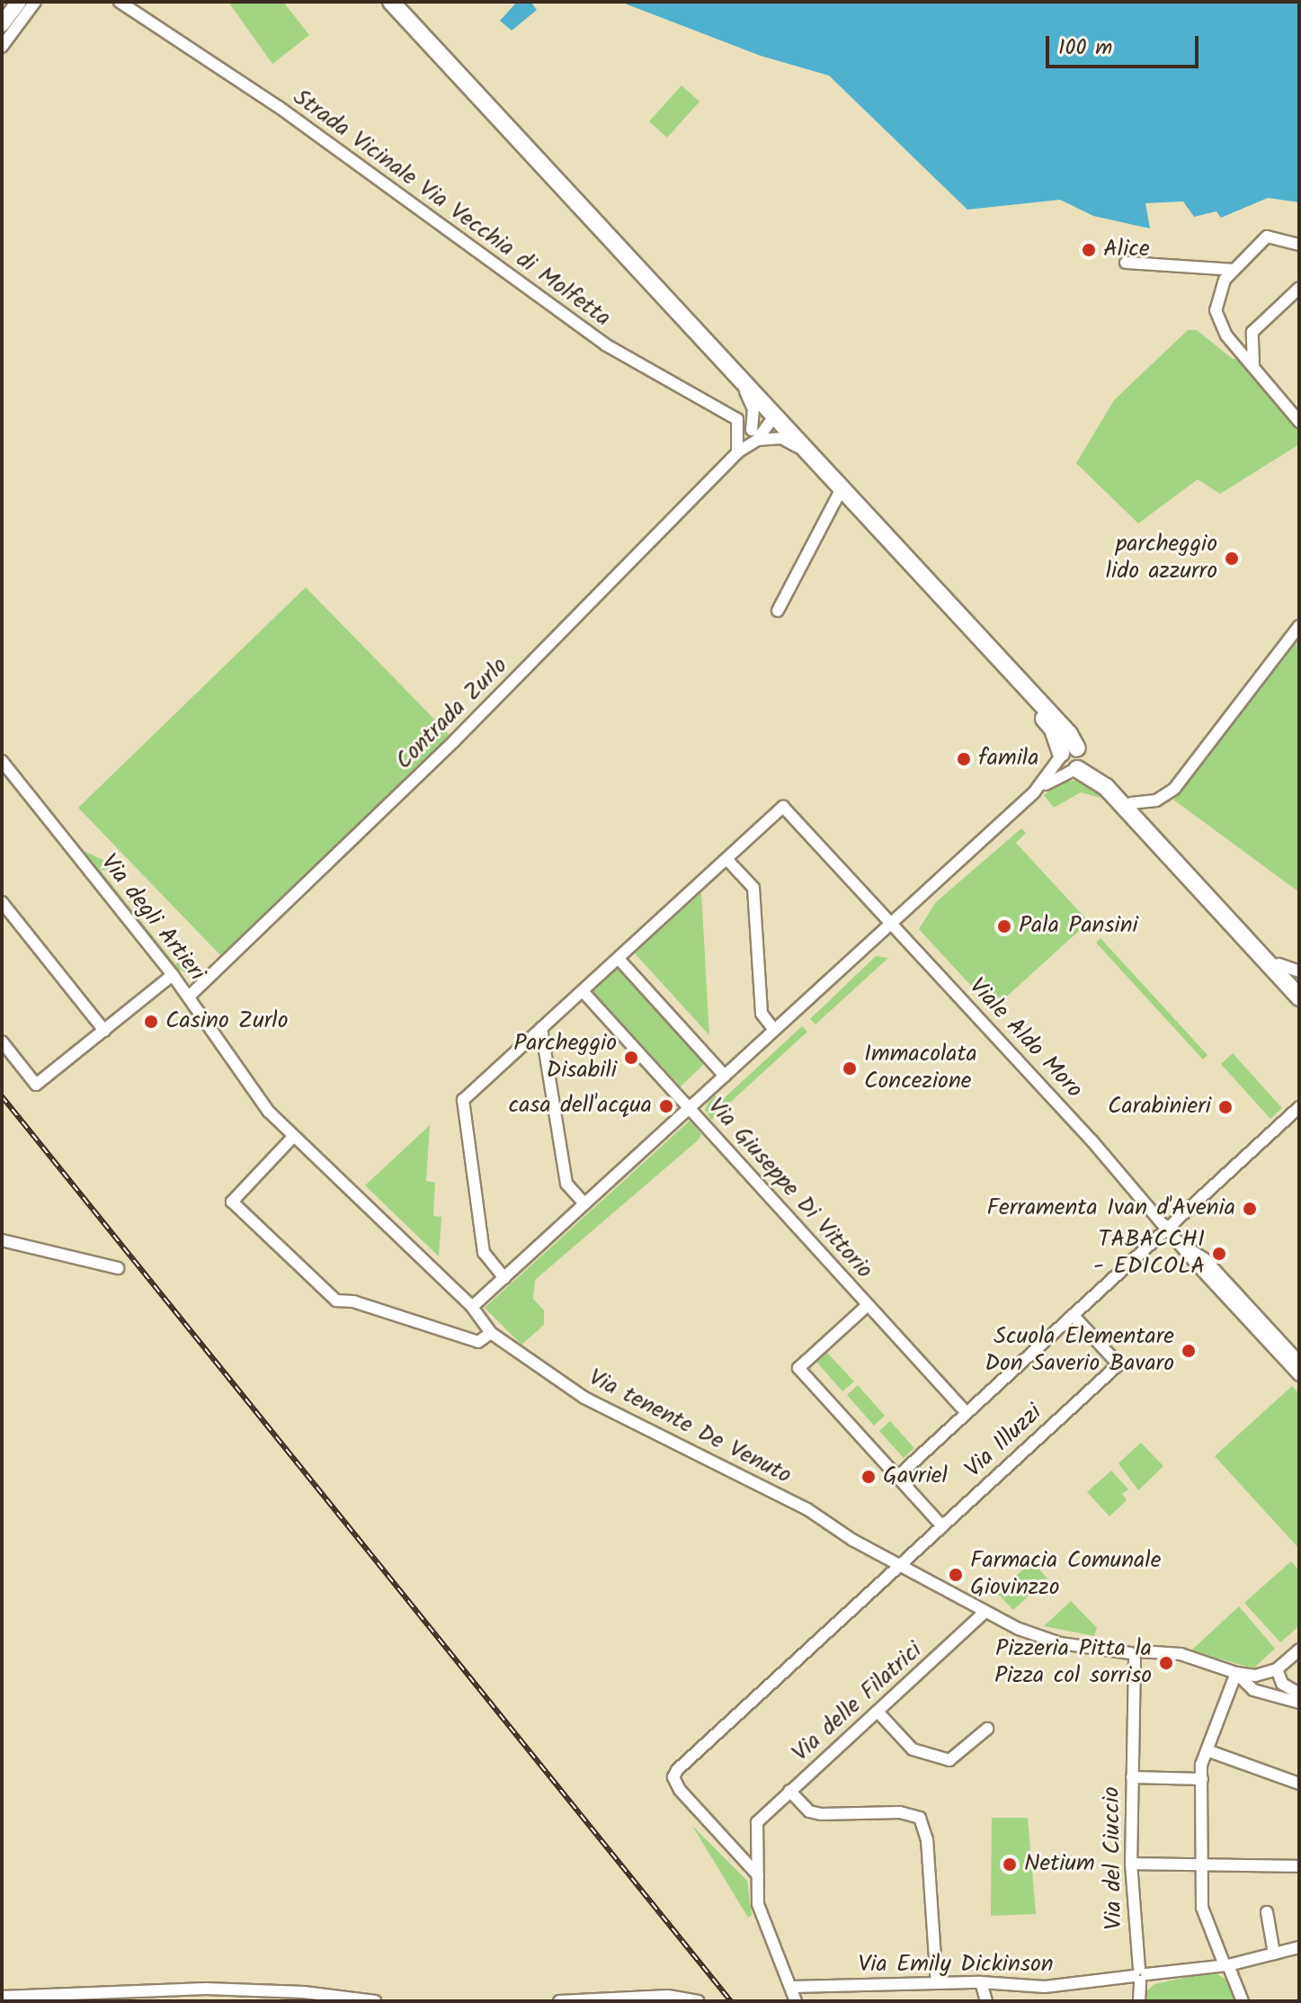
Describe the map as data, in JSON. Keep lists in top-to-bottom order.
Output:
{
  "streets": {
    "street": [
      "Strada Vicinale Via Vecchia di Molfetta",
      "Contrada Zurlo",
      "Via degli Artieri",
      "Viale Aldo Moro",
      "Via Giuseppe Di Vittorio",
      "Via tenente De Venuto",
      "Via Illuzzi",
      "Via delle Filatrici",
      "Via del Ciuccio",
      "Via Emily Dickinson"
    ]
  },
  "crossings": [
    ["Strada Vicinale Via Vecchia di Molfetta", "Contrada Zurlo"],
    ["Contrada Zurlo", "Via degli Artieri"],
    ["Via degli Artieri", "Via tenente De Venuto"],
    ["Via tenente De Venuto", "Via Illuzzi"],
    ["Via tenente De Venuto", "Via delle Filatrici"],
    ["Via tenente De Venuto", "Via del Ciuccio"],
    ["Via Illuzzi", "Via delle Filatrici"],
    ["Via del Ciuccio", "Via Emily Dickinson"]
  ],
  "places": [
    "Alice",
    "parcheggio lido azzurro",
    "famila",
    "Pala Pansini",
    "Casino Zurlo",
    "Parcheggio Disabili",
    "Immacolata Concezione",
    "casa dell'acqua",
    "Carabinieri",
    "Ferramenta Ivan d'Avenia",
    "TABACCHI - EDICOLA",
    "Scuola Elementare Don Saverio Bavaro",
    "Gavriel",
    "Farmacia Comunale Giovinzzo",
    "Pizzeria Pitta la Pizza col sorriso",
    "Netium"
  ],
  "scale_bar": "100 m"
}
